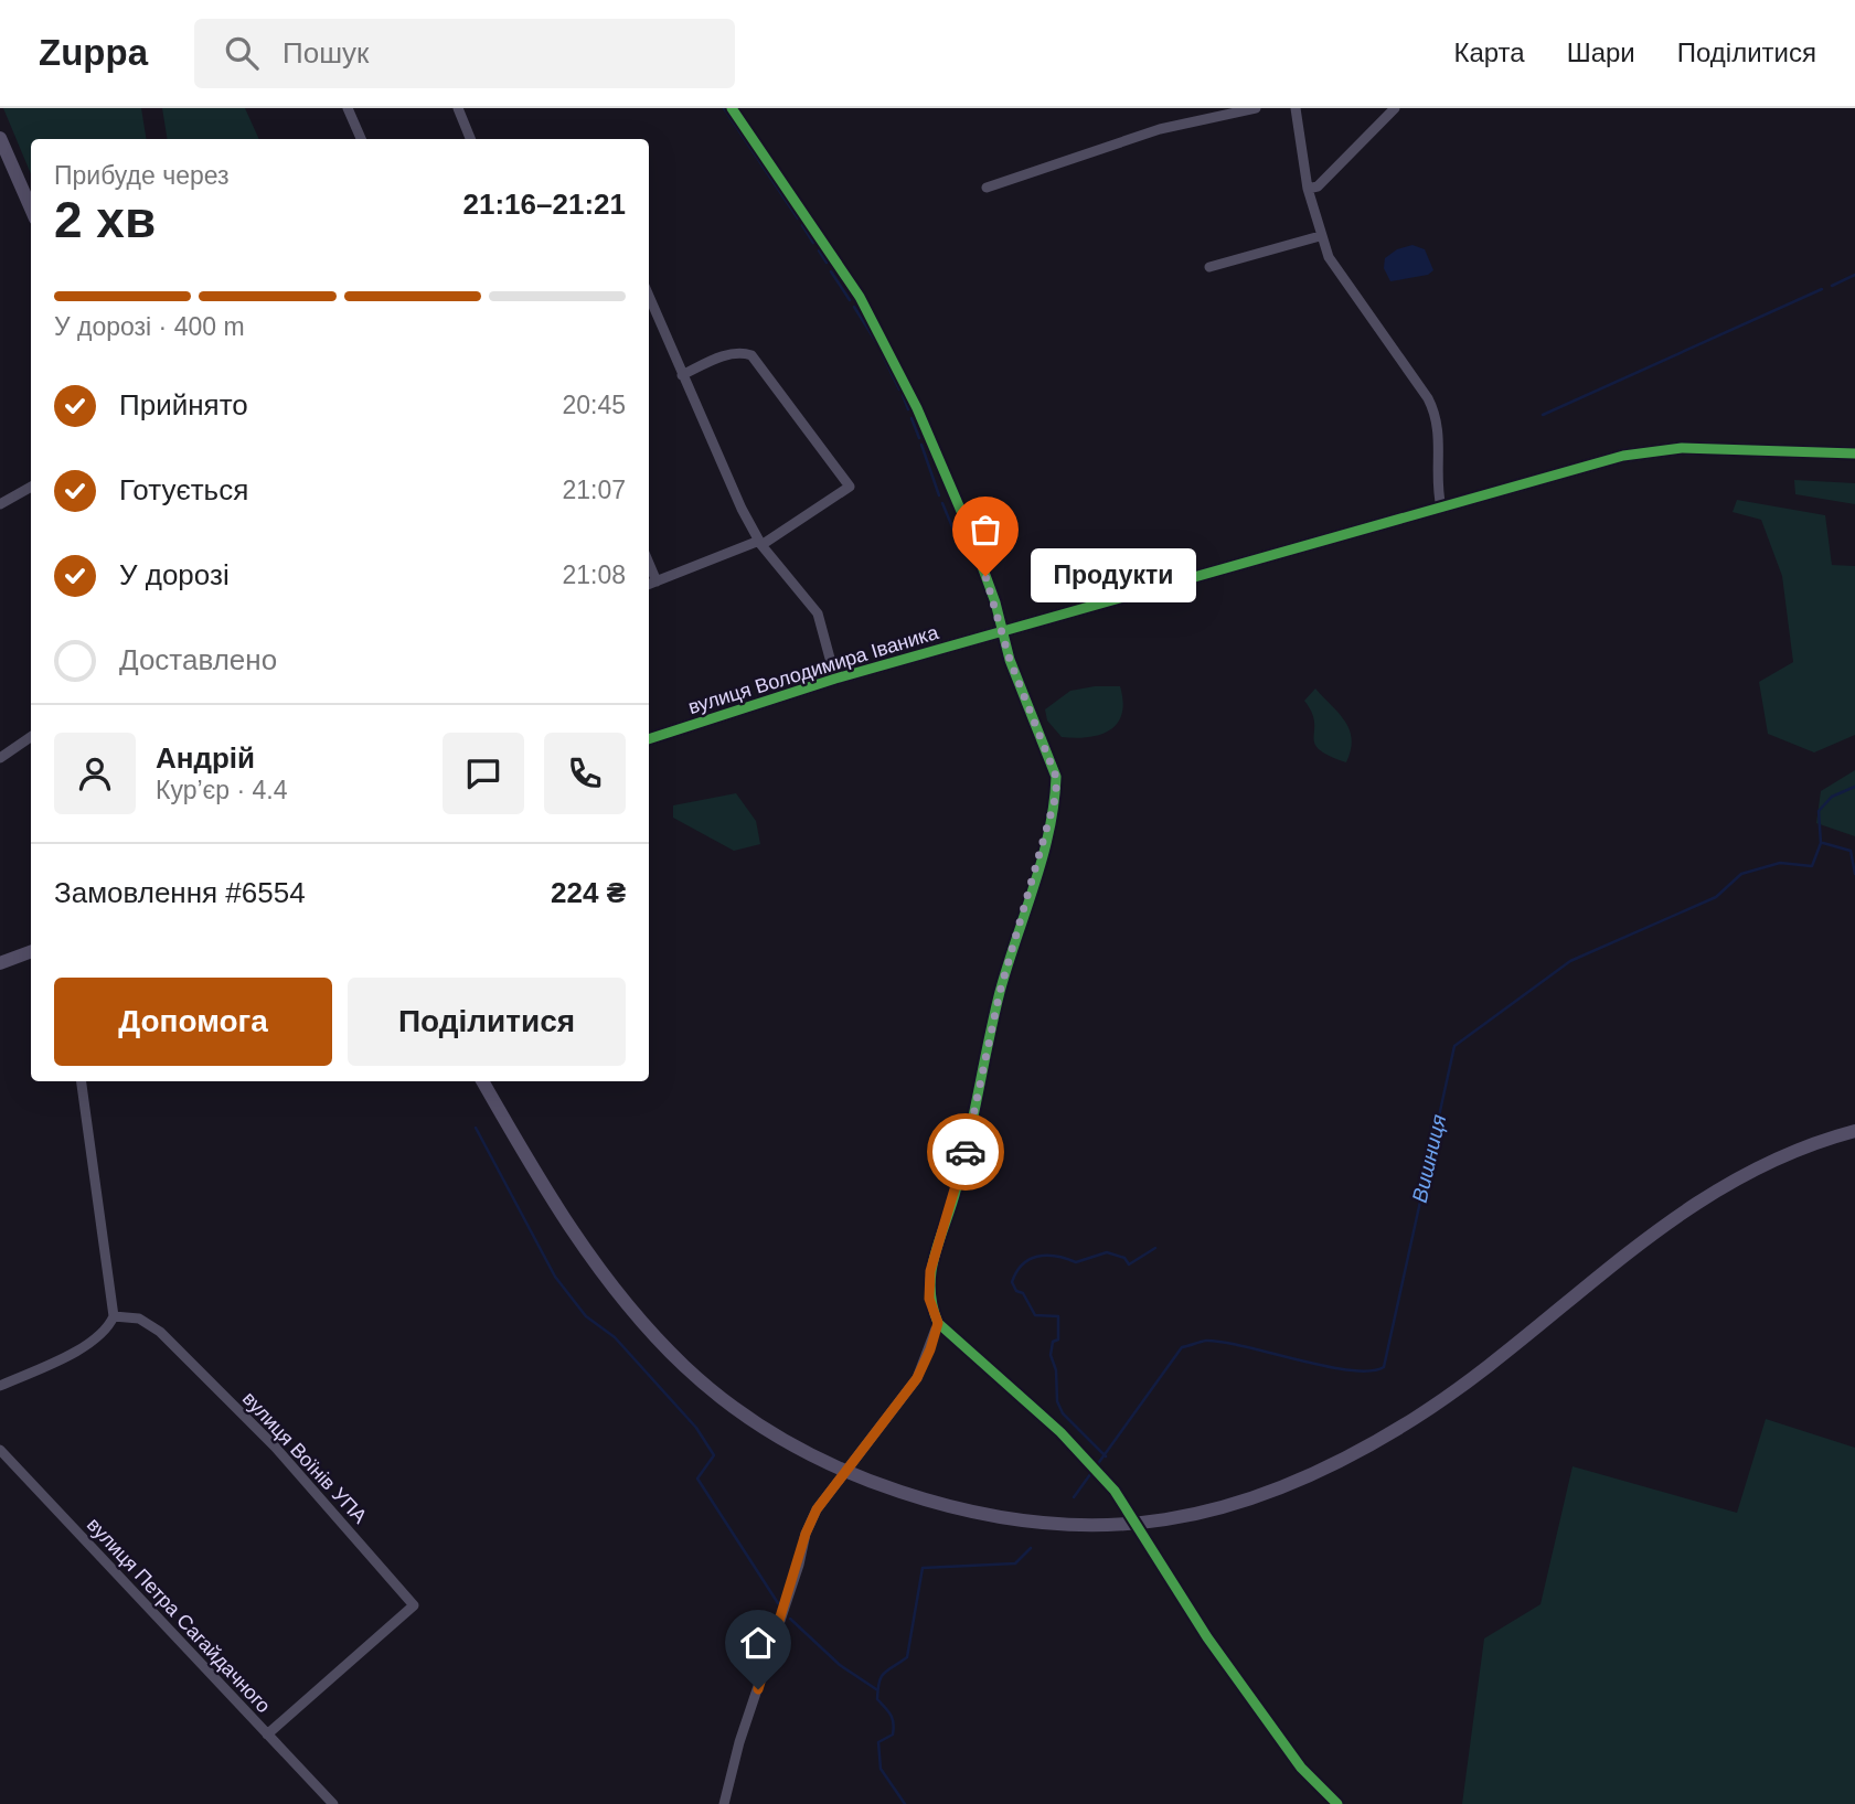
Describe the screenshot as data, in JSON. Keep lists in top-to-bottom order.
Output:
{
  "streets": {
    "main road": ["вулиця Володимира Іваника"],
    "street": ["вулиця Воїнів УПА", "вулиця Петра Сагайдачного"]
  },
  "crossings": [
    ["вулиця Воїнів УПА", "вулиця Петра Сагайдачного"]
  ],
  "water": ["Вишниця"],
  "places": ["Продукти"],
  "page": {
    "header": "Zuppa",
    "search": "Пошук",
    "nav": ["Карта", "Шари", "Поділитися"],
    "heading": ["2 хв", "Прибуде через", "21:16–21:21"],
    "panel": [
      "Андрій",
      "Кур’єр · 4.4",
      "Замовлення #6554",
      "224 ₴"
    ],
    "bar": "У дорозі · 400 m",
    "list": [
      ["Прийнято", "20:45"],
      ["Готується", "21:07"],
      ["У дорозі", "21:08"],
      "Доставлено"
    ],
    "bubble": "Продукти",
    "buttons": ["Допомога", "Поділитися"]
  }
}
